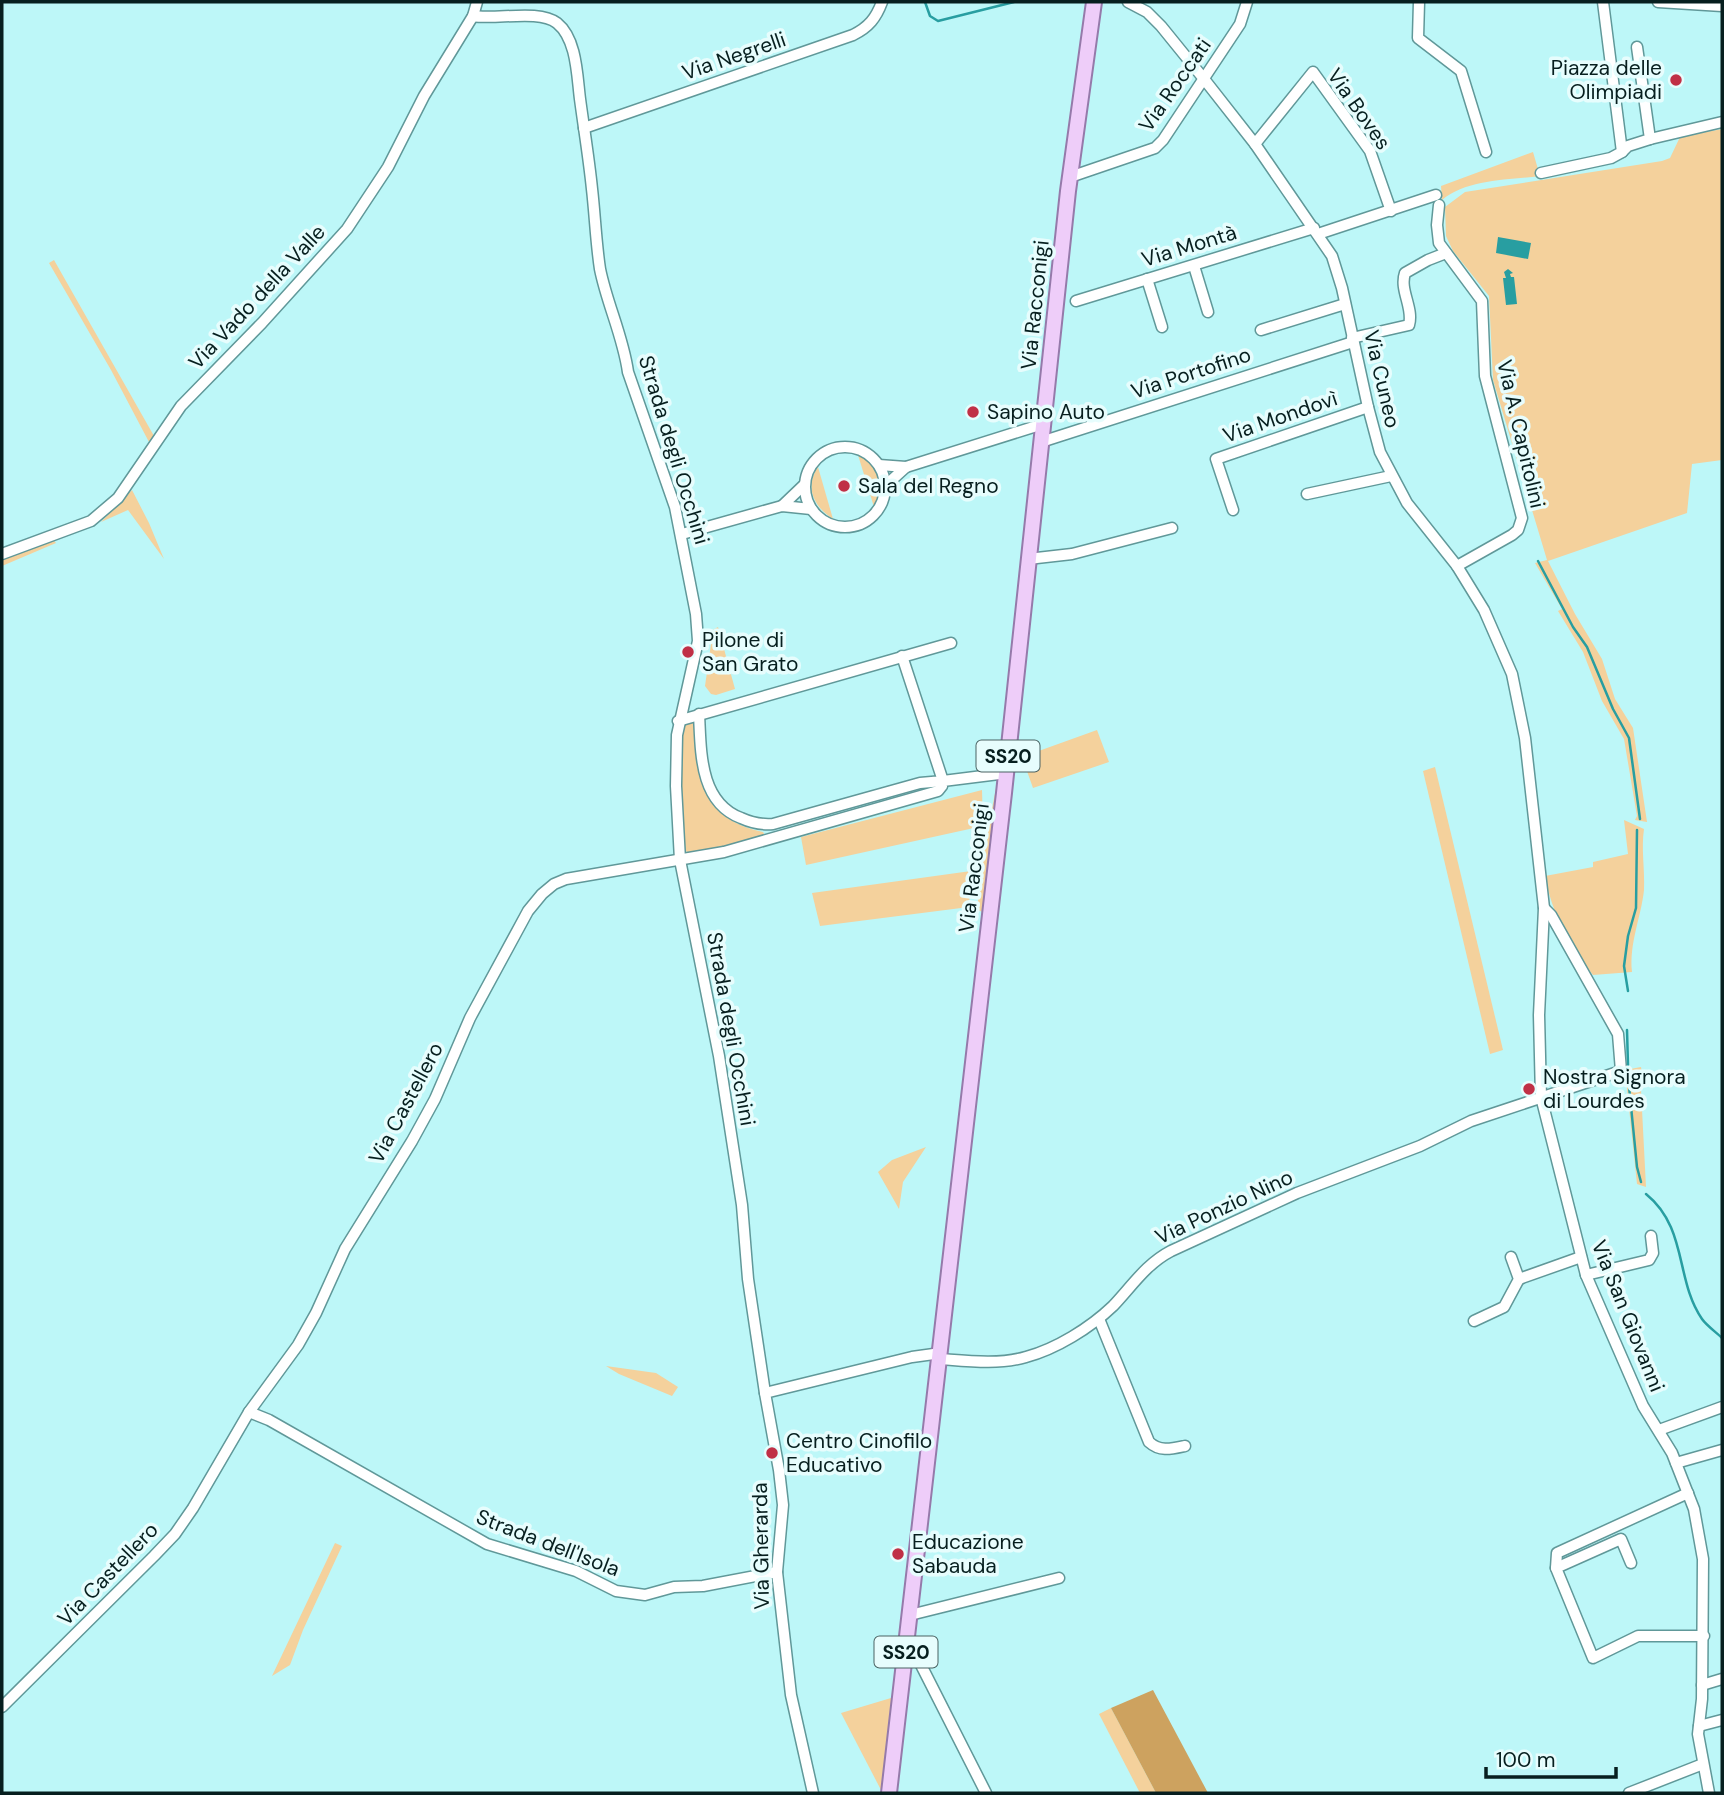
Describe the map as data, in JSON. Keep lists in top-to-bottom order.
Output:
{
  "streets": {
    "main road": ["Via Racconigi", "SS20"],
    "street": [
      "Via Negrelli",
      "Via Roccati",
      "Via Boves",
      "Via Montà",
      "Via Vado della Valle",
      "Via Portofino",
      "Via Cuneo",
      "Via Mondovì",
      "Via A. Capitolini",
      "Strada degli Occhini",
      "Via Castellero",
      "Via Ponzio Nino",
      "Via San Giovanni",
      "Strada dell'Isola",
      "Via Gherarda"
    ]
  },
  "crossings": [
    ["Via Negrelli", "Strada degli Occhini"],
    ["Via Roccati", "Via Racconigi"],
    ["Via Roccati", "Via Cuneo"],
    ["Via Boves", "Via Montà"],
    ["Via Boves", "Via Cuneo"],
    ["Via Montà", "Via Cuneo"],
    ["Via Montà", "Via A. Capitolini"],
    ["Via Vado della Valle", "Strada degli Occhini"],
    ["Via Racconigi", "Via Portofino"],
    ["Via Racconigi", "Via Castellero"],
    ["Via Racconigi", "Via Ponzio Nino"],
    ["Via Portofino", "Via Cuneo"],
    ["Via Portofino", "Via A. Capitolini"],
    ["Via Cuneo", "Via Mondovì"],
    ["Via Cuneo", "Via A. Capitolini"],
    ["Via Cuneo", "Via San Giovanni"],
    ["Strada degli Occhini", "Via Castellero"],
    ["Strada degli Occhini", "Via Gherarda"],
    ["Via Castellero", "Strada dell'Isola"],
    ["Via Ponzio Nino", "Via San Giovanni"],
    ["Strada dell'Isola", "Via Gherarda"]
  ],
  "places": [
    "Piazza delle Olimpiadi",
    "Sapino Auto",
    "Sala del Regno",
    "Pilone di San Grato",
    "Nostra Signora di Lourdes",
    "Centro Cinofilo Educativo",
    "Educazione Sabauda"
  ],
  "scale_bar": "100 m"
}
